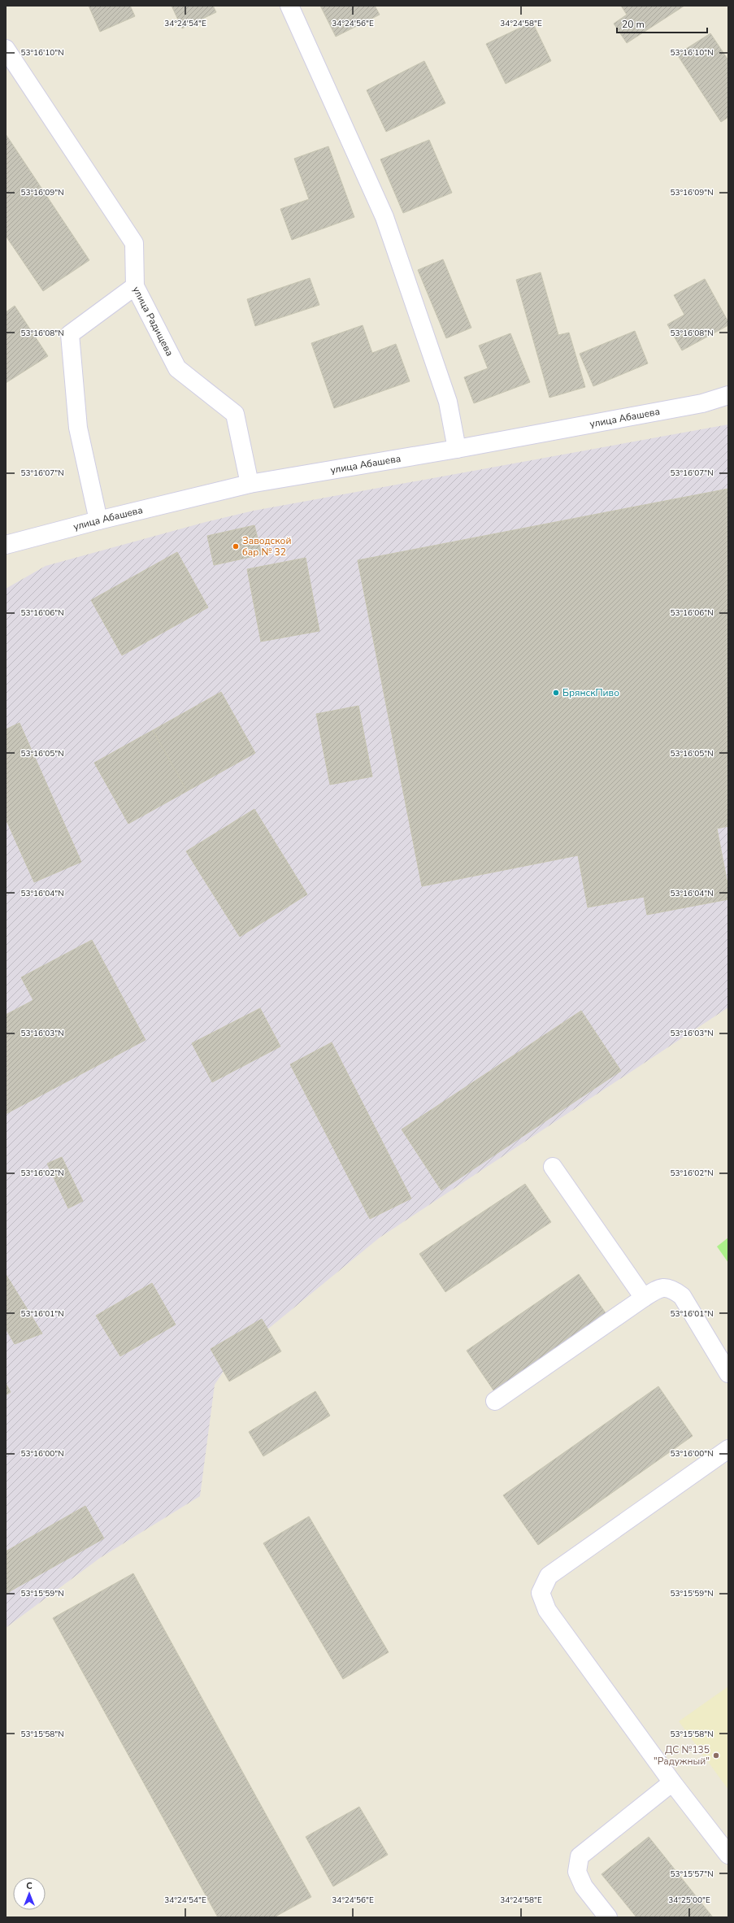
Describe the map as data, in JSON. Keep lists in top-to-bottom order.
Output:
{
  "streets": {
    "street": ["улица Радищева", "улица Абашева"]
  },
  "crossings": [
    ["улица Радищева", "улица Абашева"]
  ],
  "places": ["Заводской бар № 32", "БрянскПиво", "ДС №135 \"Радужный\""],
  "scale_bar": "20 m",
  "north": "top",
  "coordinates": [
    "34°24'54\"E",
    "34°24'56\"E",
    "34°24'58\"E",
    "53°16'10\"N",
    "53°16'09\"N",
    "53°16'08\"N",
    "53°16'07\"N",
    "53°16'06\"N",
    "53°16'05\"N",
    "53°16'04\"N",
    "53°16'03\"N",
    "53°16'02\"N",
    "53°16'01\"N",
    "53°16'00\"N",
    "53°15'59\"N",
    "53°15'58\"N",
    "53°15'57\"N",
    "34°25'00\"E"
  ]
}
